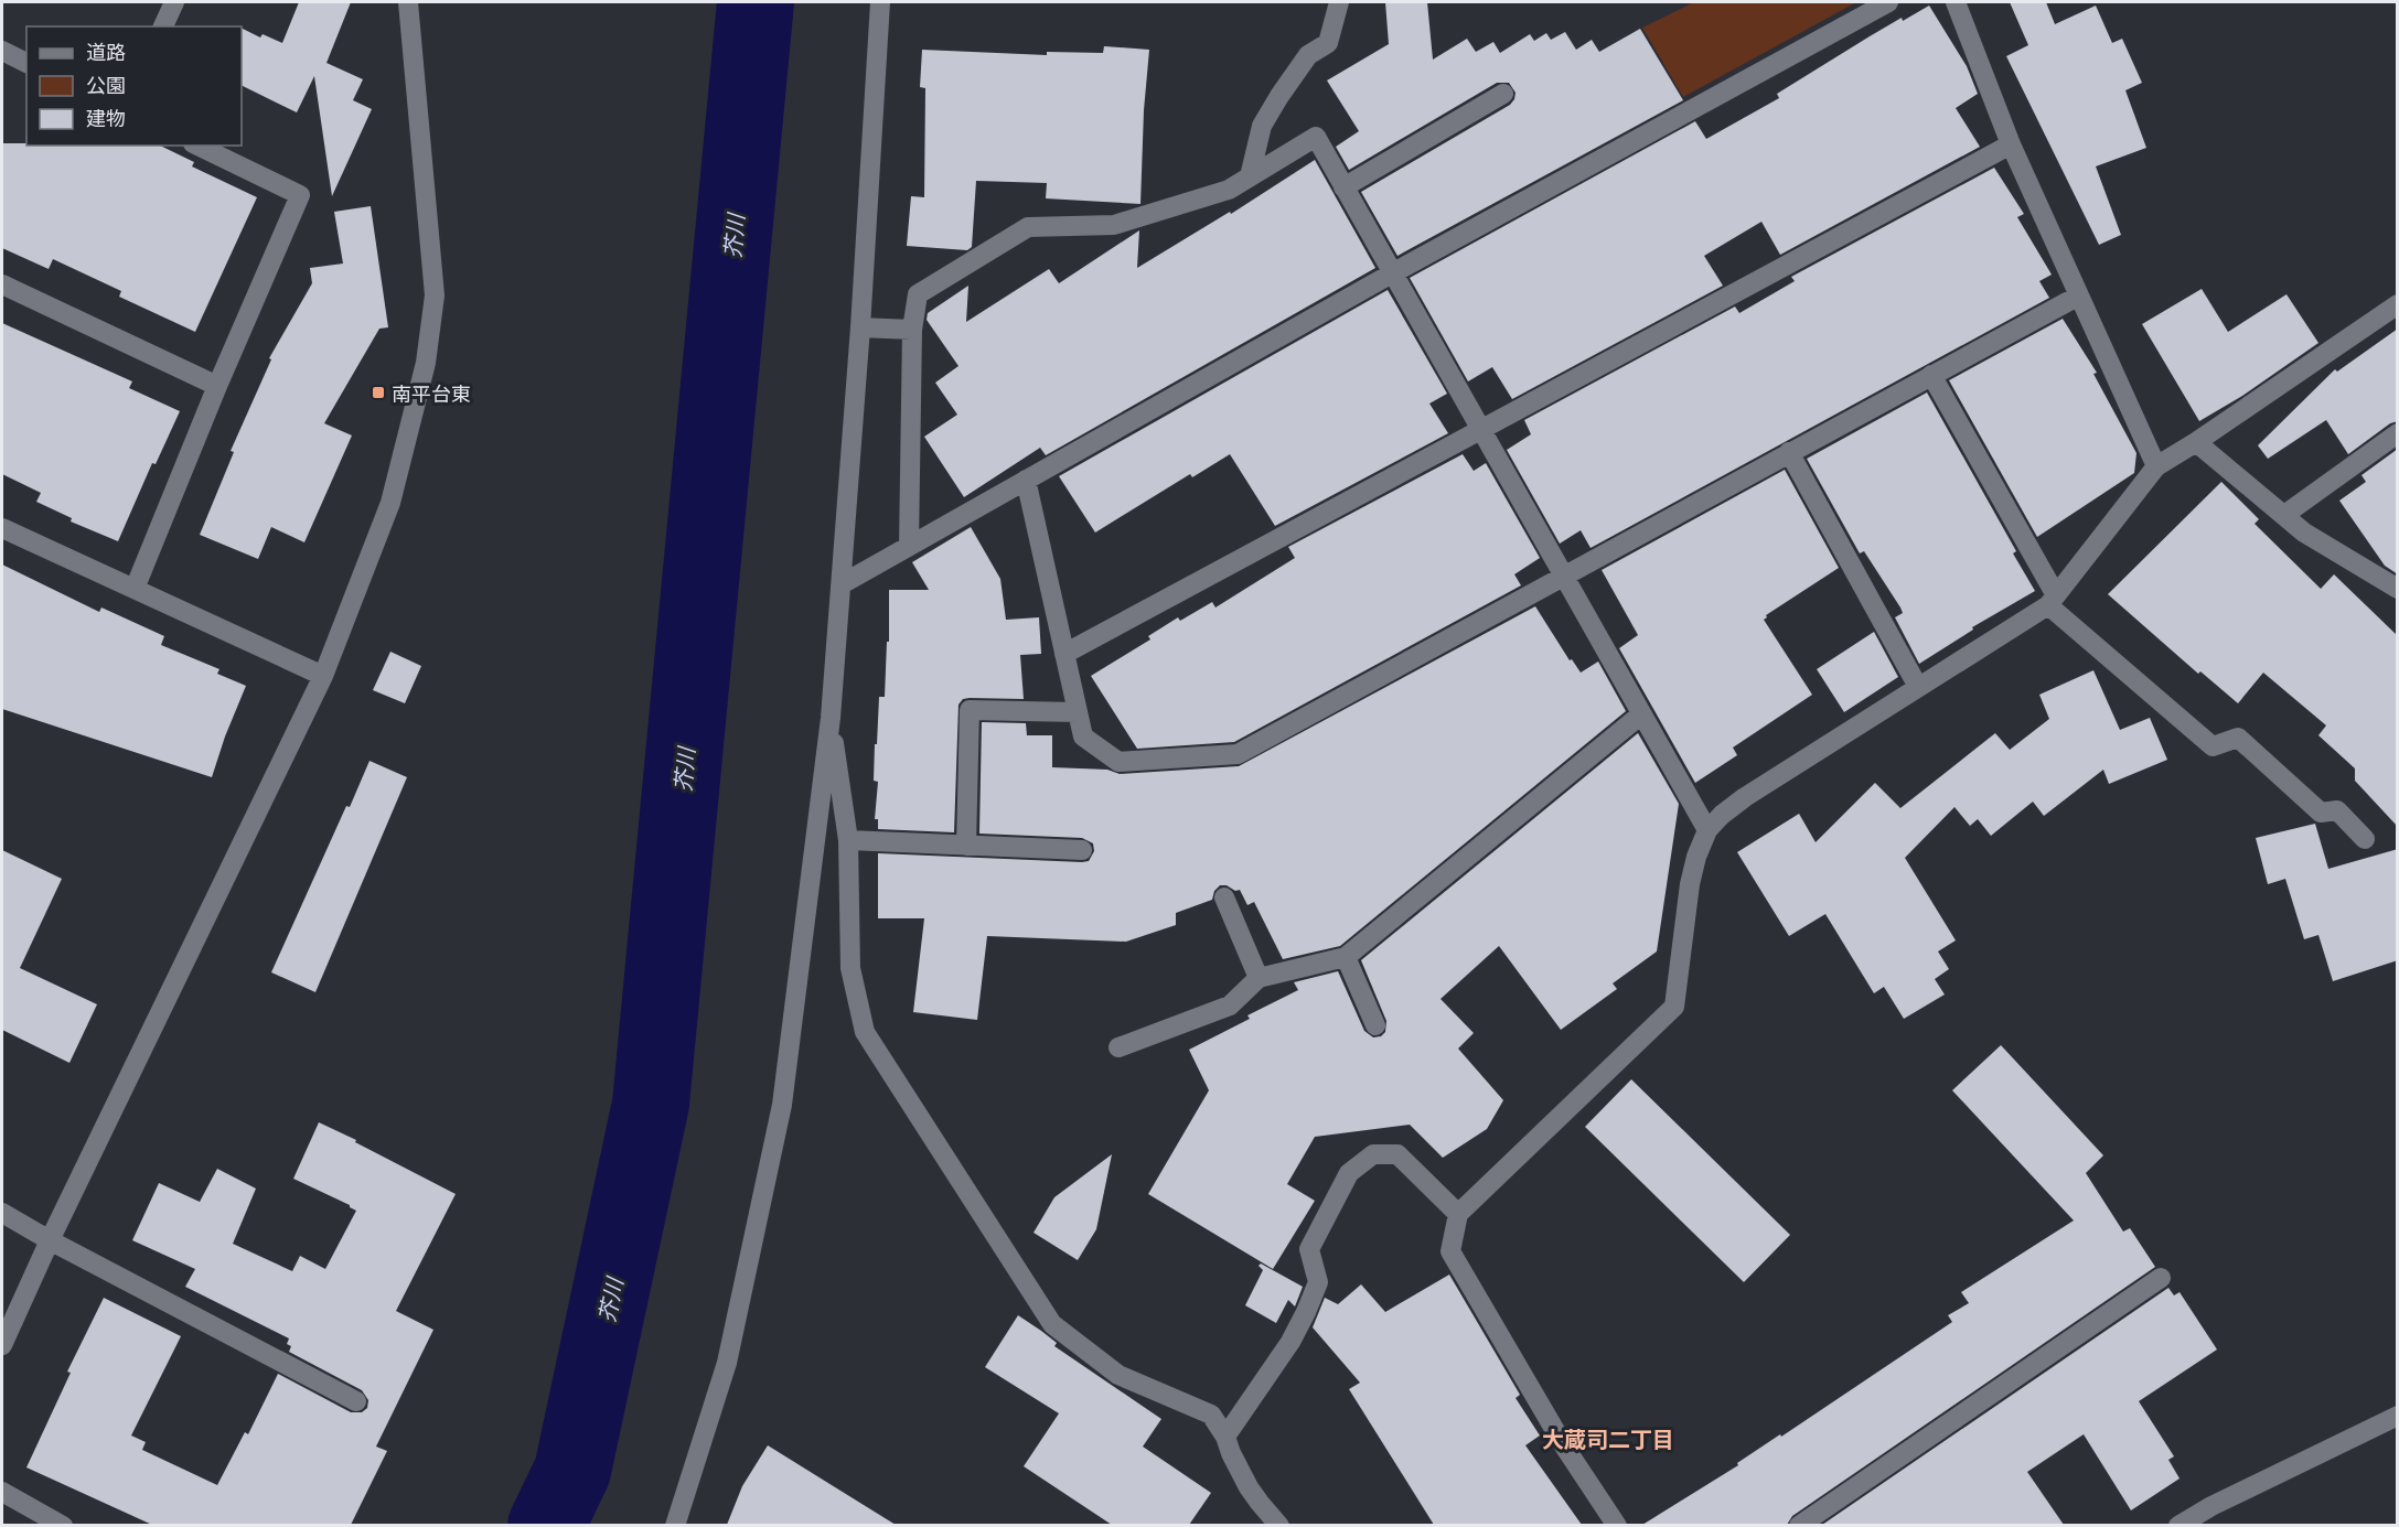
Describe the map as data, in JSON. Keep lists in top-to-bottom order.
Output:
{
  "districts": ["大蔵司二丁目"],
  "water": ["芥川"],
  "places": {
    "transit": ["南平台東"]
  },
  "legend": ["道路", "公園", "建物"]
}
